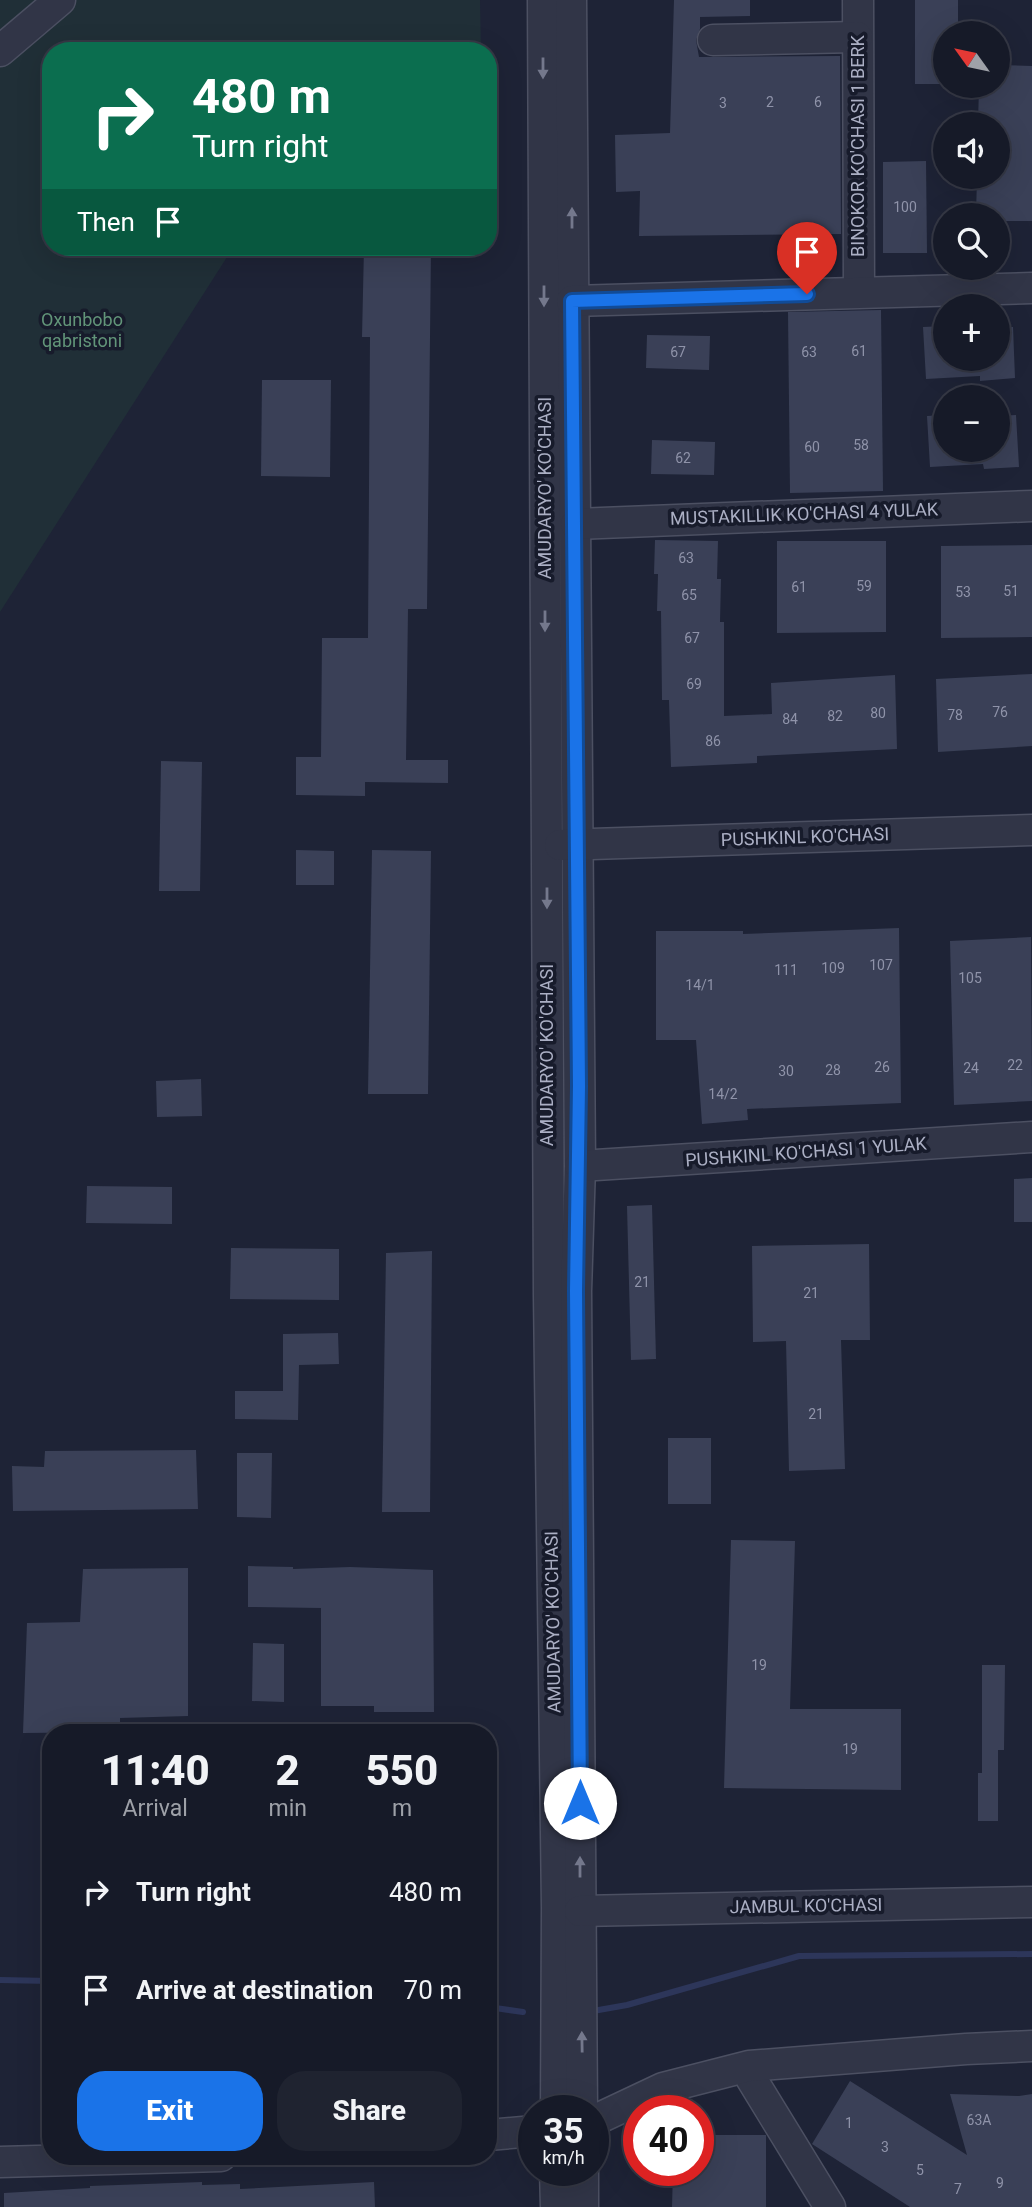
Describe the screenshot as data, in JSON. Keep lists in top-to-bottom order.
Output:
{
  "streets": {
    "street": [
      "BINOKOR KO'CHASI 1 BERK",
      "AMUDARYO' KO'CHASI",
      "MUSTAKILLIK KO'CHASI 4 YULAK",
      "PUSHKINL KO'CHASI",
      "PUSHKINL KO'CHASI 1 YULAK",
      "JAMBUL KO'CHASI"
    ]
  },
  "crossings": [
    ["AMUDARYO' KO'CHASI", "PUSHKINL KO'CHASI"]
  ],
  "parks": ["Oxunbobo qabristoni"],
  "house_numbers": [
    "2",
    "6",
    "3",
    "100",
    "61",
    "67",
    "63",
    "58",
    "60",
    "62",
    "63",
    "59",
    "61",
    "51",
    "53",
    "65",
    "67",
    "69",
    "76",
    "80",
    "78",
    "82",
    "84",
    "86",
    "107",
    "109",
    "111",
    "105",
    "14/1",
    "22",
    "26",
    "24",
    "28",
    "30",
    "14/2",
    "21",
    "21",
    "21",
    "19",
    "19",
    "63A",
    "1",
    "3",
    "5",
    "9",
    "7"
  ],
  "north": "top left",
  "page": {
    "map_buttons": ["+", "−"],
    "turn": ["480 m", "Turn right"],
    "then": "Then",
    "eta": [
      "11:40",
      "Arrival",
      "2",
      "min",
      "550",
      "m"
    ],
    "list": [
      {
        "name": "Turn right",
        "value": "480 m"
      },
      {
        "name": "Arrive at destination",
        "value": "70 m"
      }
    ],
    "buttons": ["Exit", "Share"],
    "speed": "35 km/h",
    "limit": "40"
  }
}
